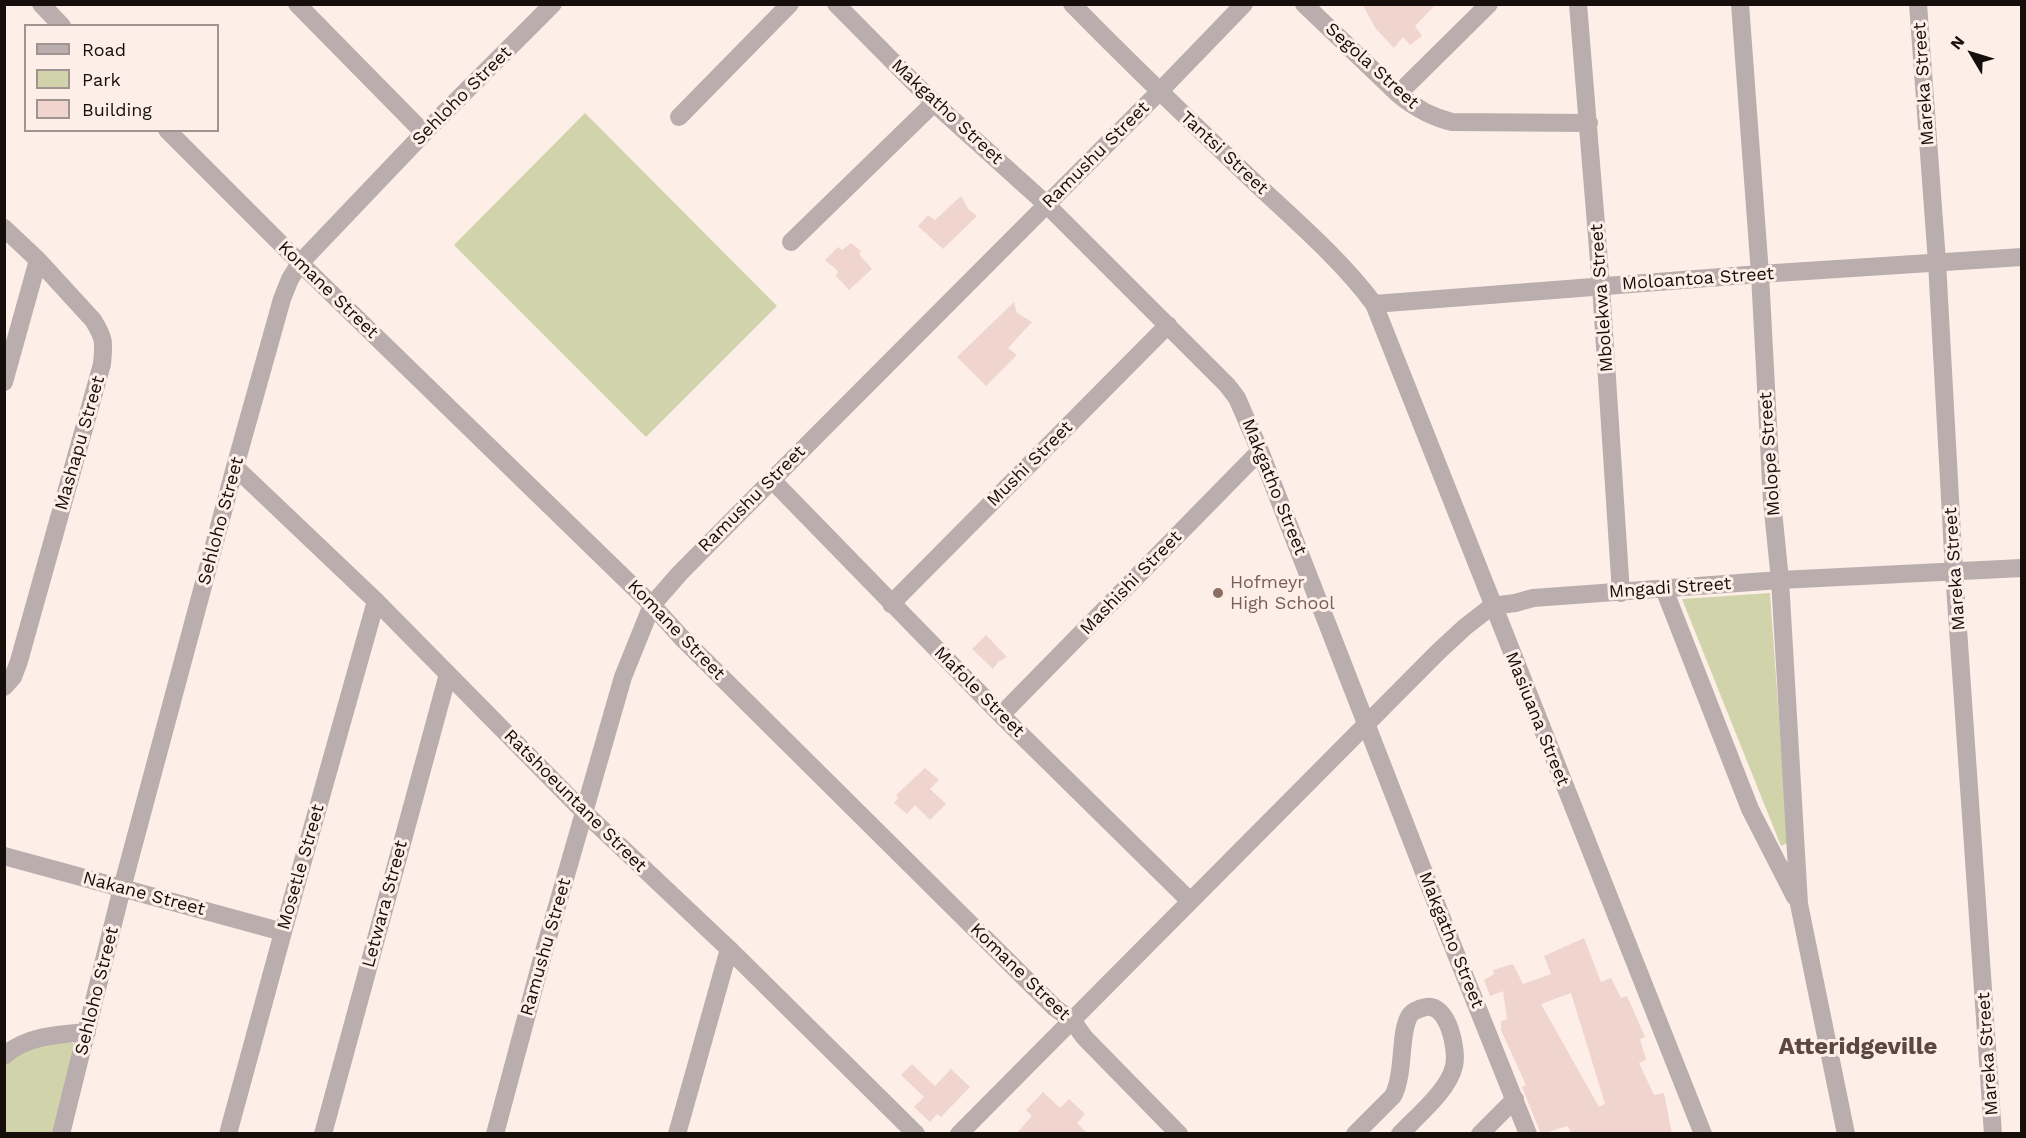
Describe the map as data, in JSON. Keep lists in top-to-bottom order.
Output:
{
  "streets": {
    "street": [
      "Segola Street",
      "Mareka Street",
      "Sehloho Street",
      "Makgatho Street",
      "Tantsi Street",
      "Ramushu Street",
      "Moloantoa Street",
      "Komane Street",
      "Mbolekwa Street",
      "Mashapu Street",
      "Molope Street",
      "Mushi Street",
      "Mashishi Street",
      "Mngadi Street",
      "Mafole Street",
      "Masiuana Street",
      "Ratshoeuntane Street",
      "Mosetle Street",
      "Nakane Street",
      "Letwara Street"
    ]
  },
  "crossings": [
    ["Segola Street", "Mbolekwa Street"],
    ["Mareka Street", "Moloantoa Street"],
    ["Mareka Street", "Mngadi Street"],
    ["Sehloho Street", "Komane Street"],
    ["Sehloho Street", "Ratshoeuntane Street"],
    ["Sehloho Street", "Nakane Street"],
    ["Makgatho Street", "Ramushu Street"],
    ["Makgatho Street", "Mushi Street"],
    ["Makgatho Street", "Mashishi Street"],
    ["Makgatho Street", "Mngadi Street"],
    ["Tantsi Street", "Ramushu Street"],
    ["Tantsi Street", "Moloantoa Street"],
    ["Tantsi Street", "Masiuana Street"],
    ["Ramushu Street", "Komane Street"],
    ["Ramushu Street", "Mafole Street"],
    ["Ramushu Street", "Ratshoeuntane Street"],
    ["Moloantoa Street", "Mbolekwa Street"],
    ["Moloantoa Street", "Molope Street"],
    ["Moloantoa Street", "Masiuana Street"],
    ["Komane Street", "Mngadi Street"],
    ["Mbolekwa Street", "Mngadi Street"],
    ["Molope Street", "Mngadi Street"],
    ["Mushi Street", "Mafole Street"],
    ["Mashishi Street", "Mafole Street"],
    ["Mngadi Street", "Mafole Street"],
    ["Mngadi Street", "Masiuana Street"],
    ["Ratshoeuntane Street", "Mosetle Street"],
    ["Ratshoeuntane Street", "Letwara Street"],
    ["Mosetle Street", "Nakane Street"]
  ],
  "districts": ["Atteridgeville"],
  "places": ["Hofmeyr High School"],
  "legend": ["Road", "Park", "Building"],
  "north": "top left"
}
